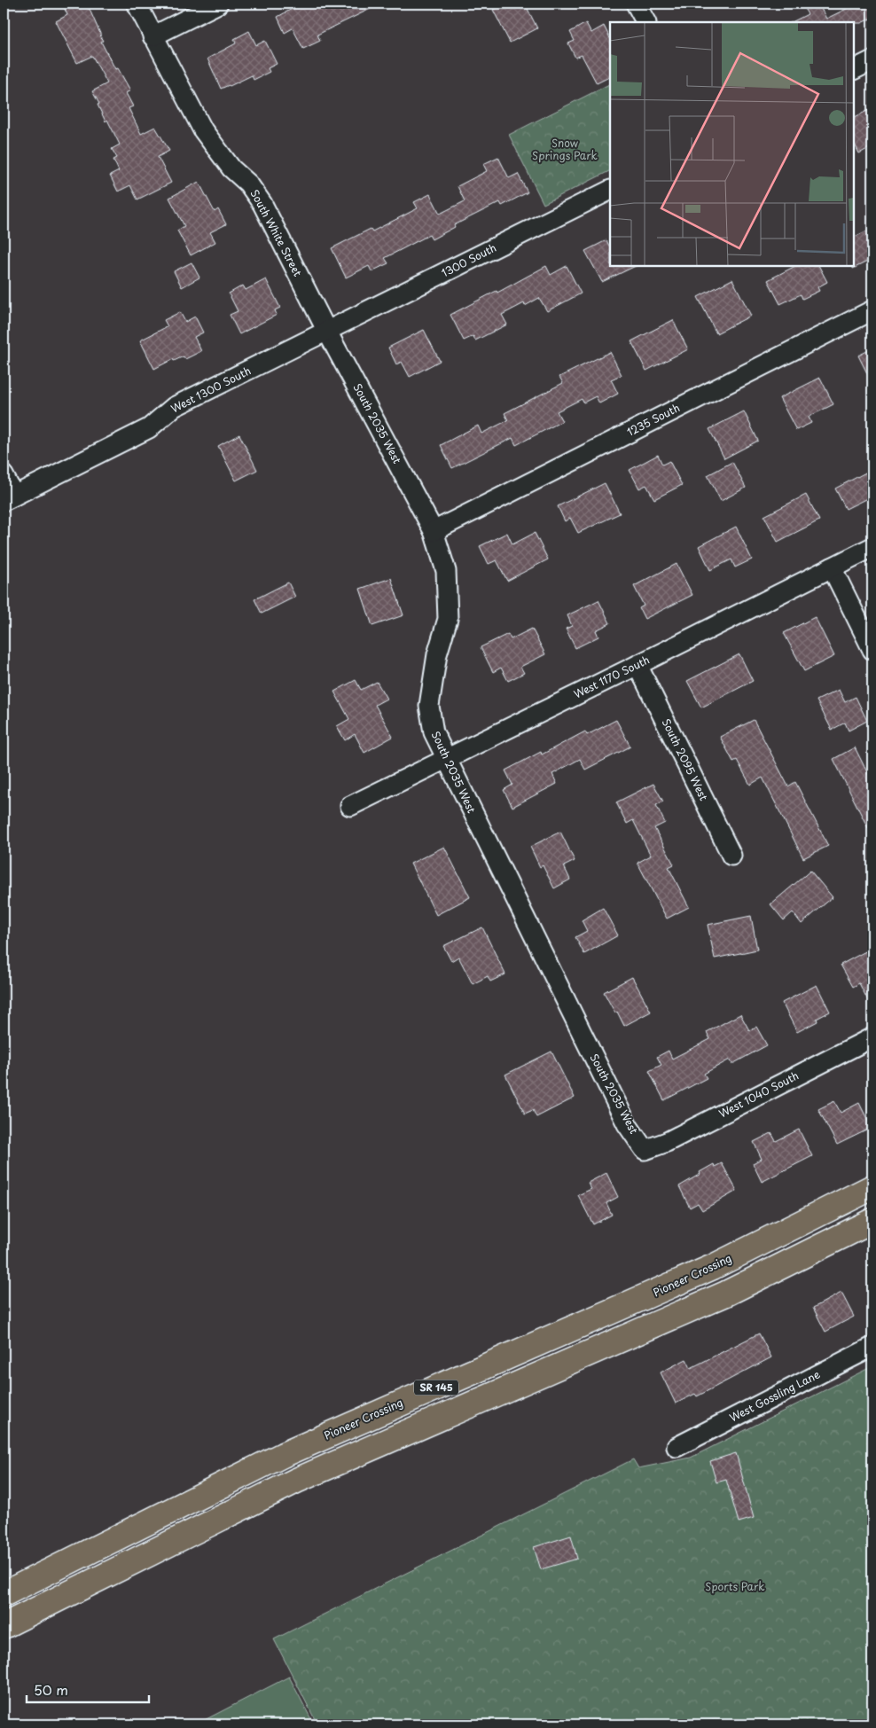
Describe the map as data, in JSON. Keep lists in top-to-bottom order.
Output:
{
  "streets": {
    "highway": ["Pioneer Crossing", "SR 145"],
    "street": [
      "South White Street",
      "1300 South",
      "West 1300 South",
      "1235 South",
      "South 2035 West",
      "West 1170 South",
      "South 2095 West",
      "West 1040 South",
      "West Gossling Lane"
    ]
  },
  "crossings": [
    ["South White Street", "1300 South"],
    ["South White Street", "West 1300 South"],
    ["South White Street", "South 2035 West"],
    ["1300 South", "West 1300 South"],
    ["1300 South", "South 2035 West"],
    ["West 1300 South", "South 2035 West"],
    ["1235 South", "South 2035 West"],
    ["South 2035 West", "West 1170 South"],
    ["South 2035 West", "West 1040 South"],
    ["West 1170 South", "South 2095 West"]
  ],
  "parks": ["Snow Springs Park", "Sports Park"],
  "scale_bar": "50 m"
}
